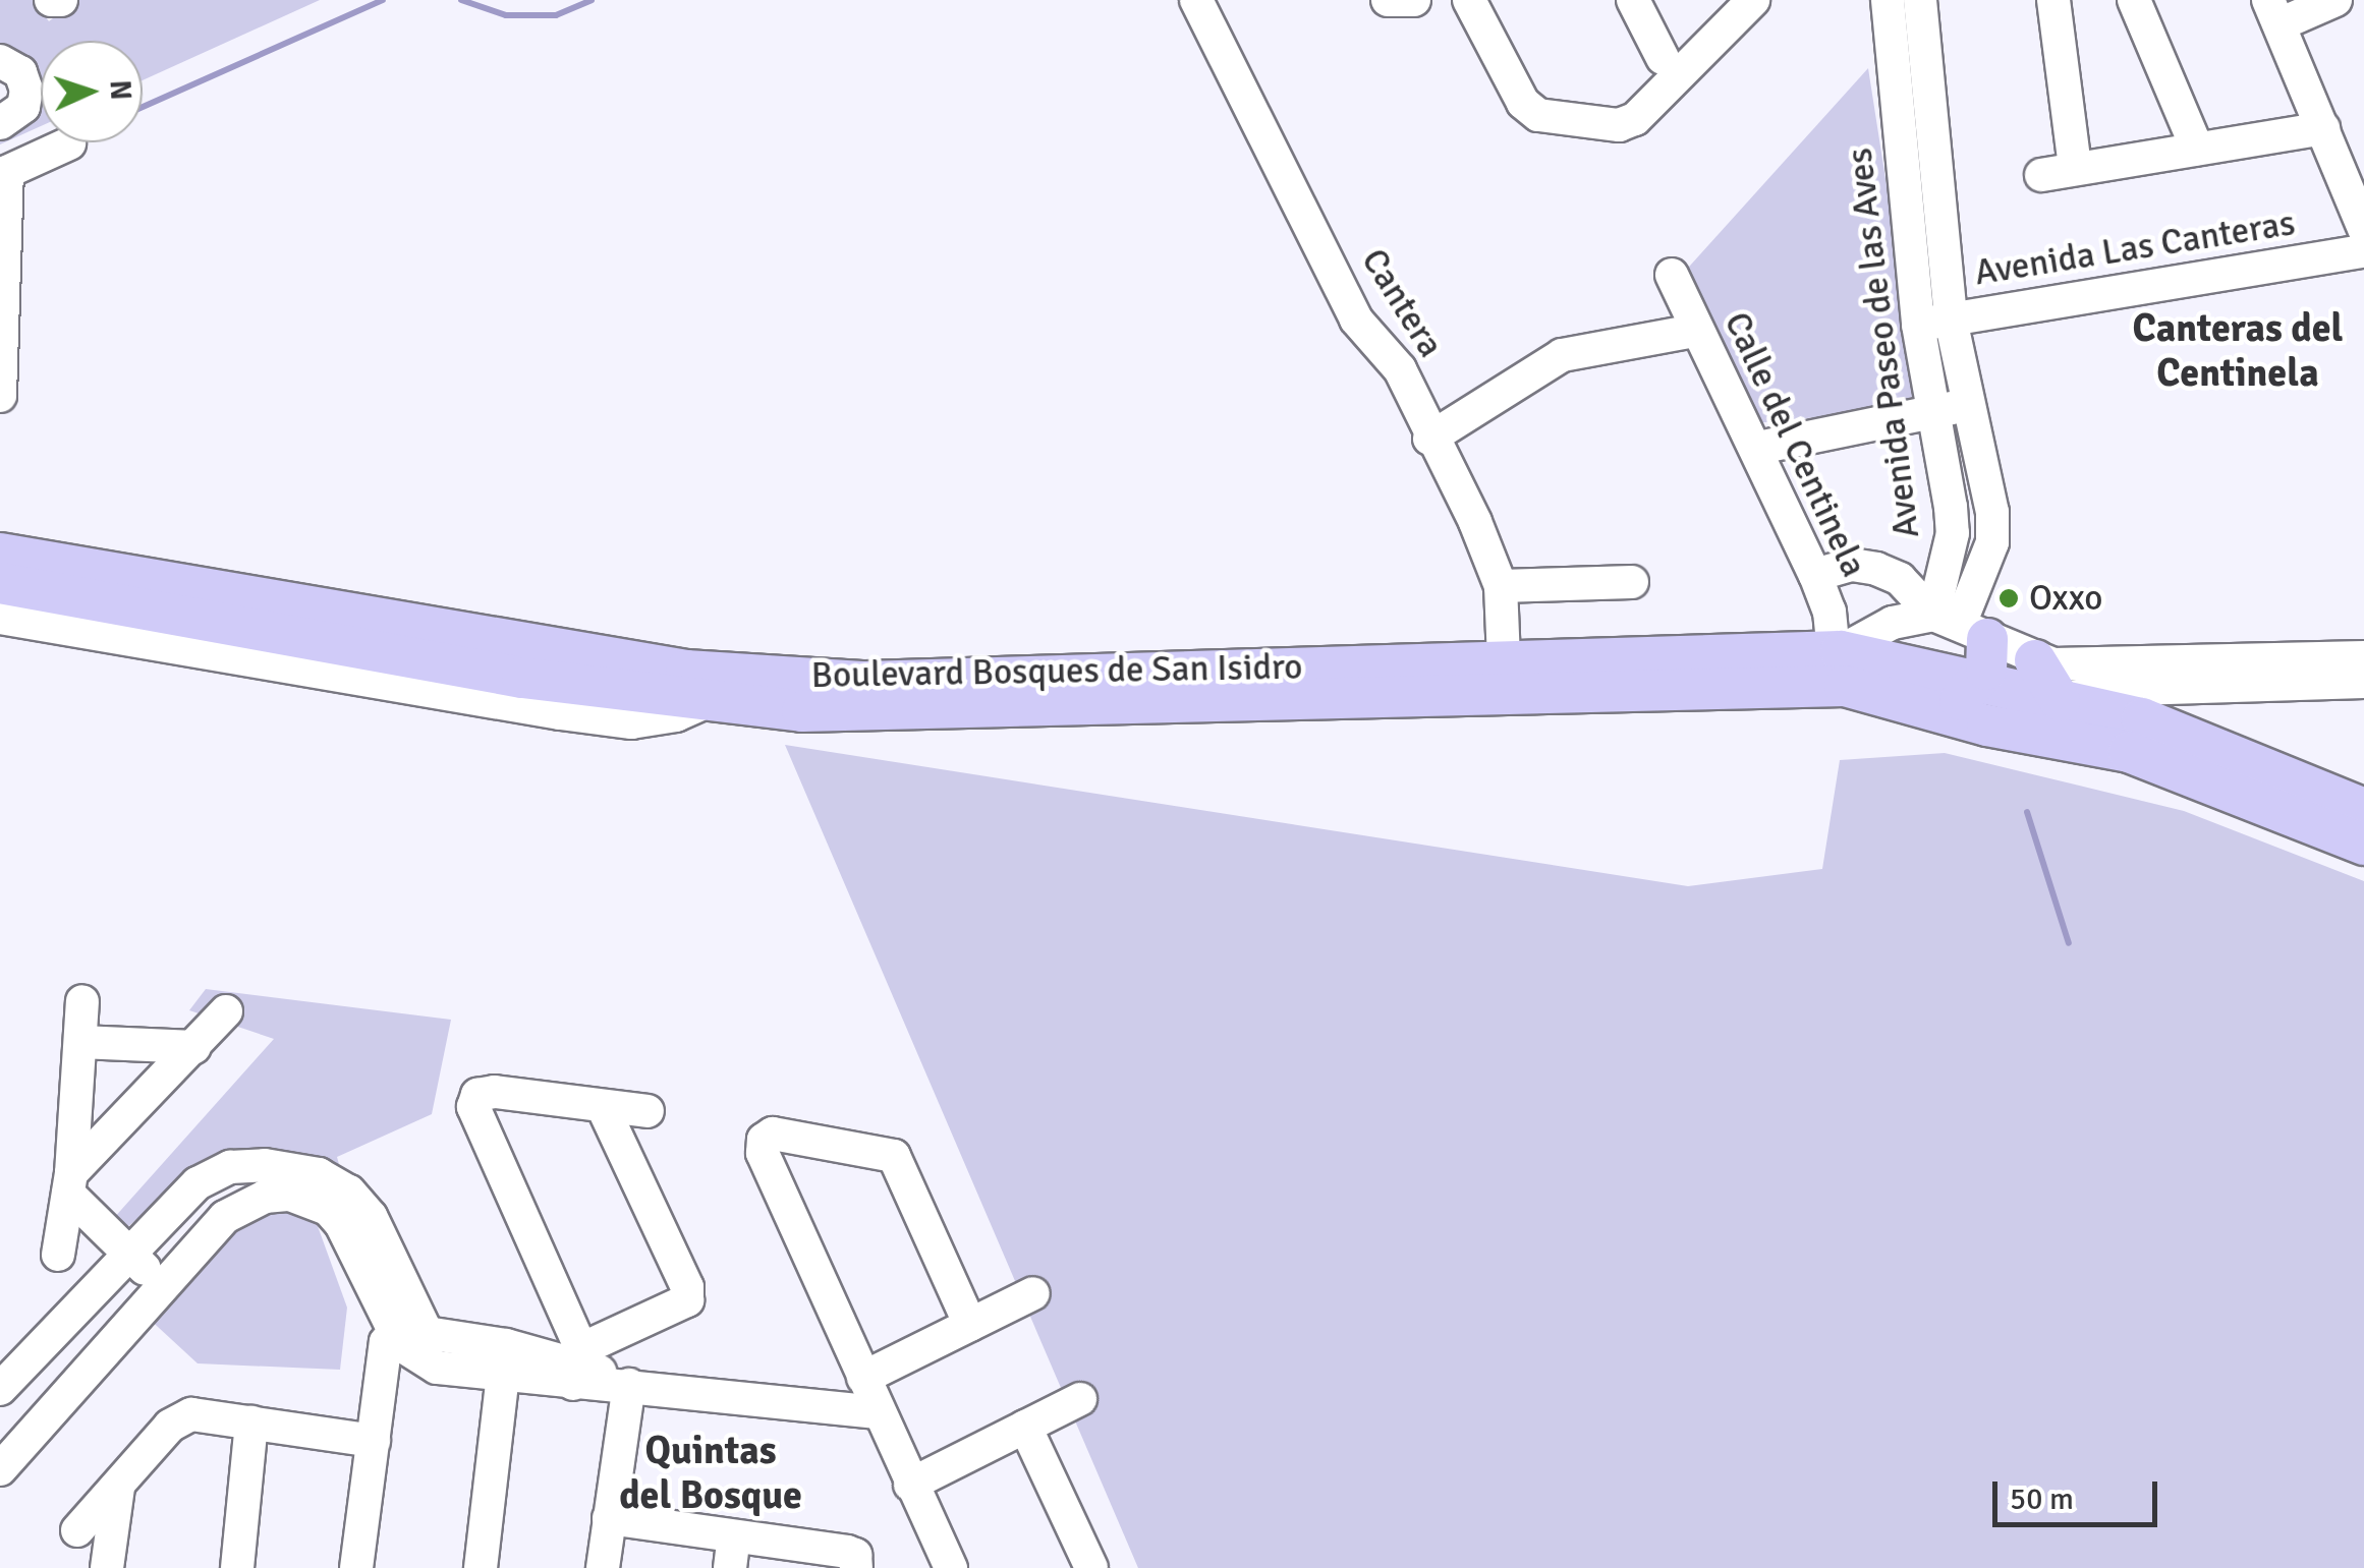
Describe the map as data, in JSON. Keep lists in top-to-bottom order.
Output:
{
  "streets": {
    "main road": ["Boulevard Bosques de San Isidro"],
    "street": [
      "Avenida Las Canteras",
      "Cantera",
      "Avenida Paseo de las Aves",
      "Calle del Centinela"
    ]
  },
  "crossings": [
    ["Avenida Las Canteras", "Avenida Paseo de las Aves"],
    ["Cantera", "Boulevard Bosques de San Isidro"],
    ["Calle del Centinela", "Boulevard Bosques de San Isidro"]
  ],
  "districts": ["Canteras del Centinela", "Quintas del Bosque"],
  "places": ["Oxxo"],
  "scale_bar": "50 m",
  "north": "right"
}
